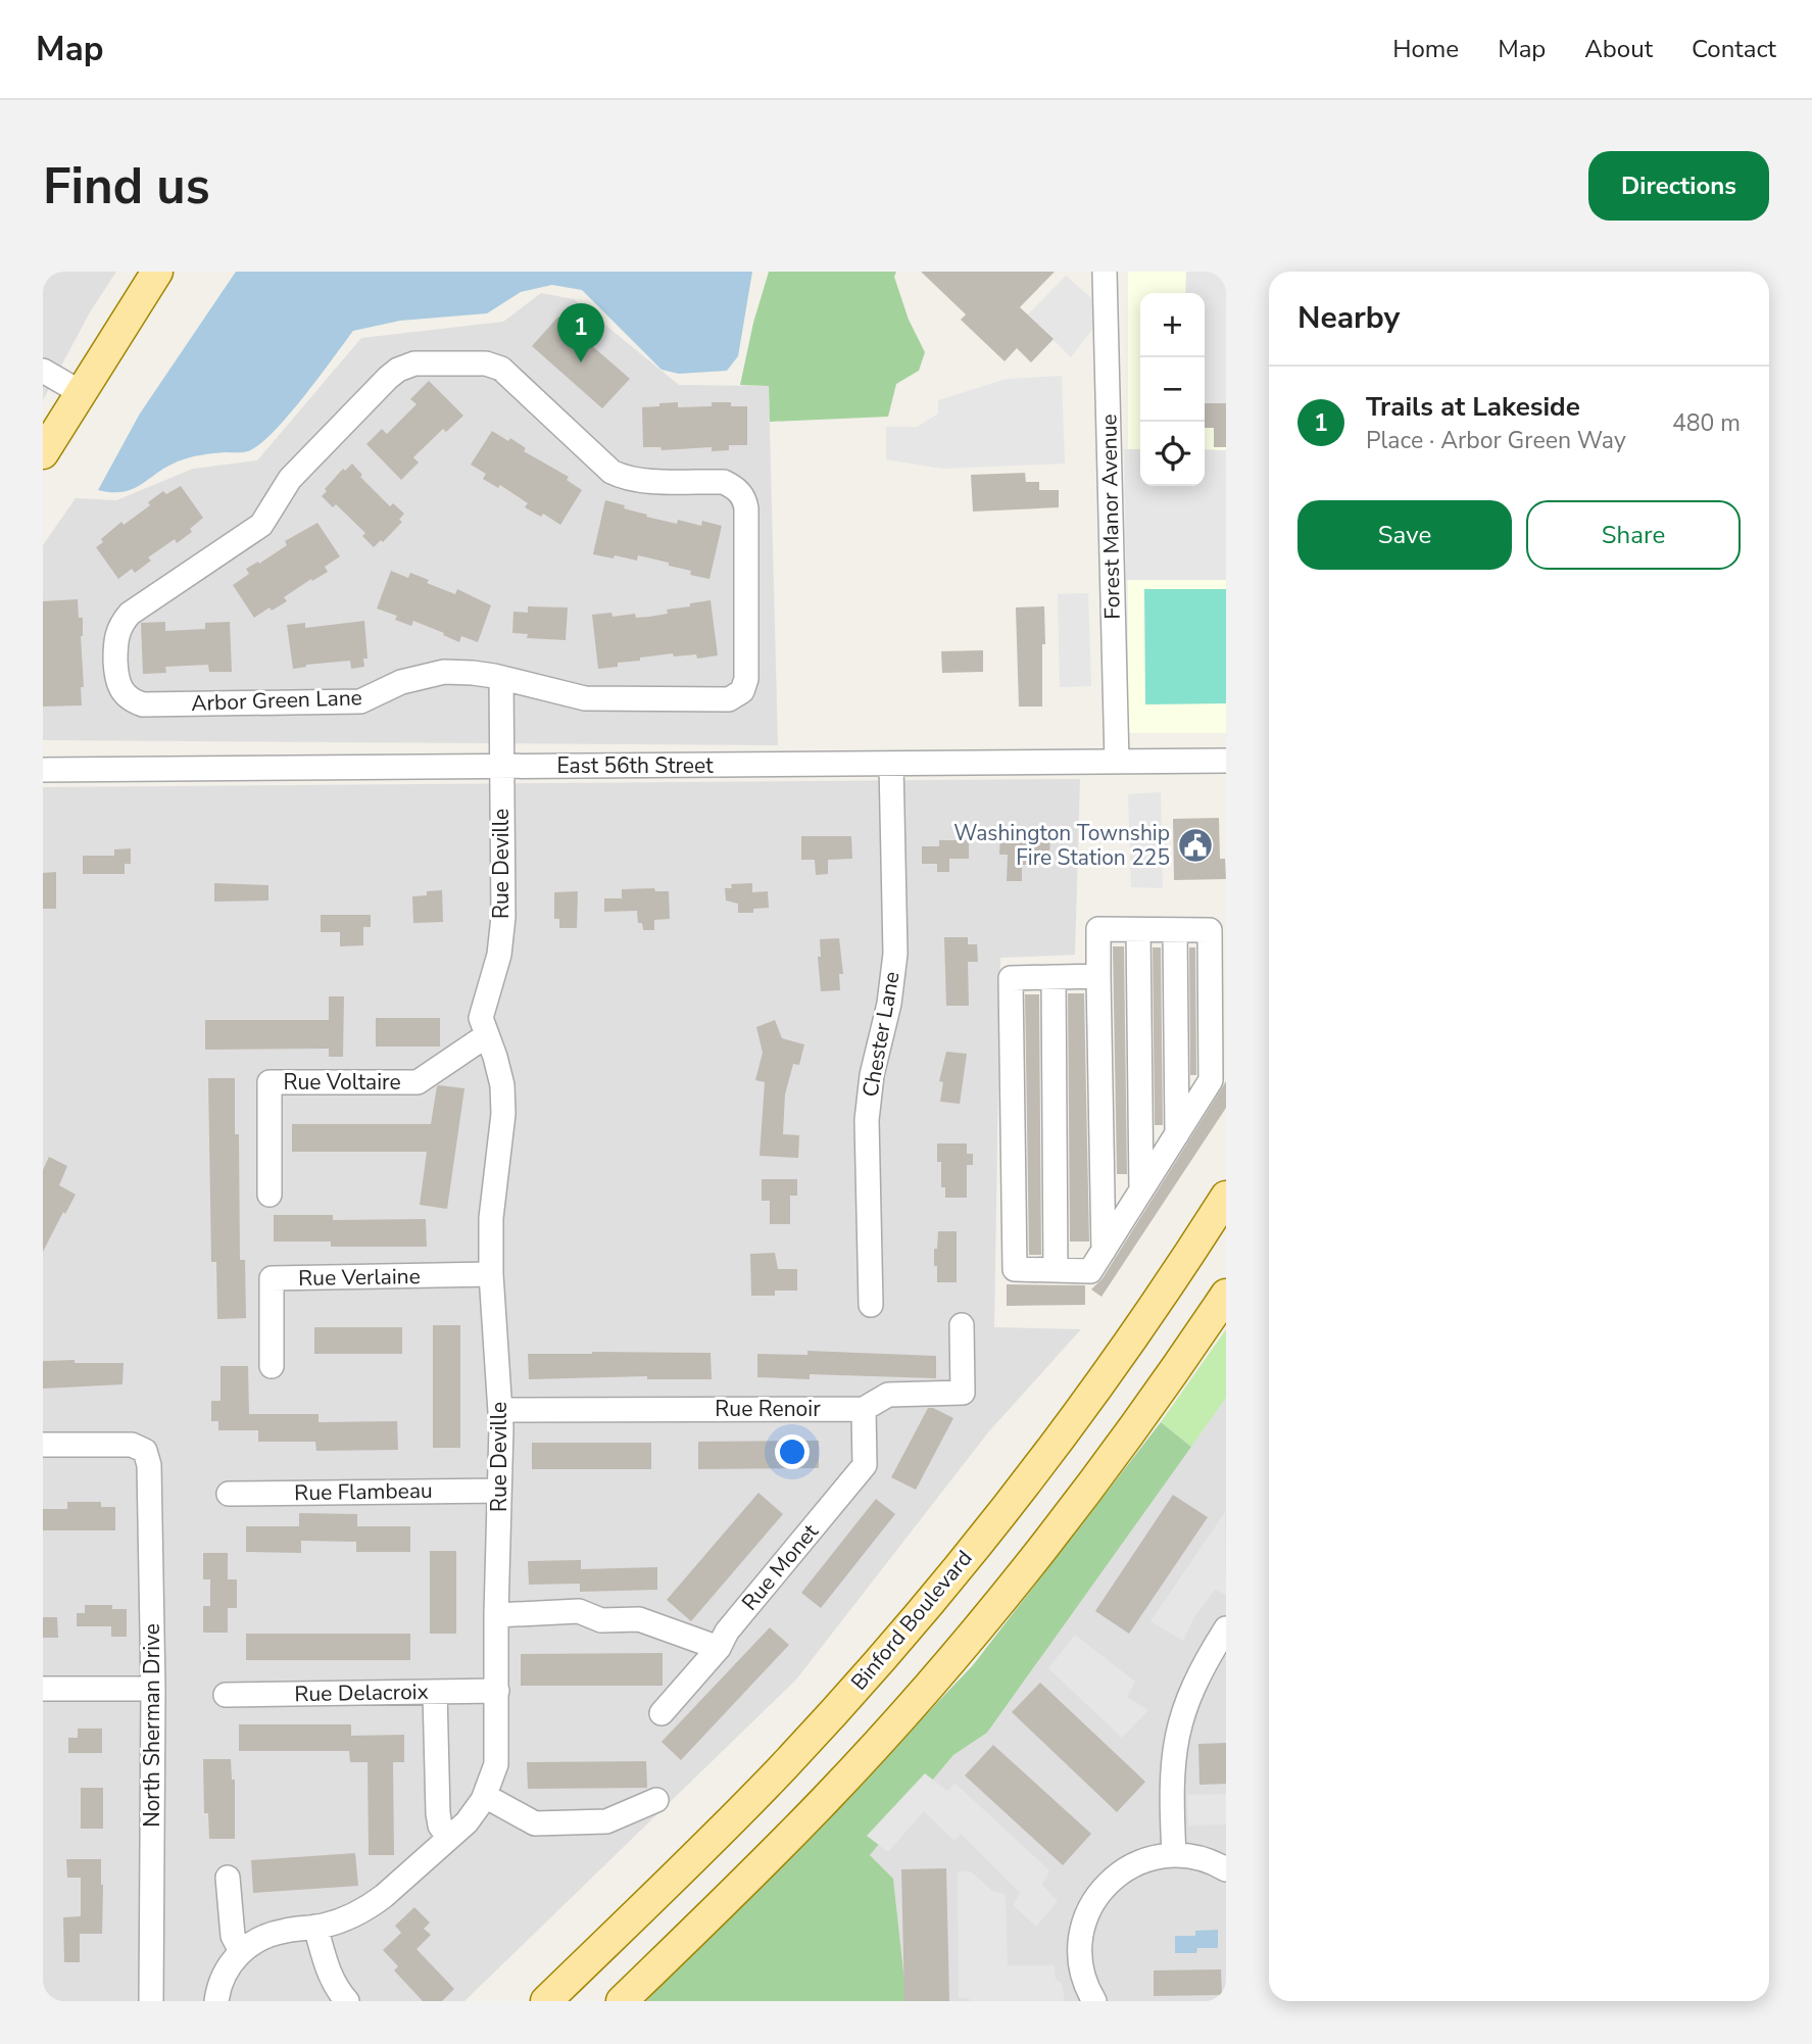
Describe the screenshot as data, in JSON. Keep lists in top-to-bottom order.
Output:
{
  "streets": {
    "main road": ["Binford Boulevard"],
    "street": [
      "Forest Manor Avenue",
      "Arbor Green Lane",
      "East 56th Street",
      "Rue Deville",
      "Chester Lane",
      "Rue Voltaire",
      "Rue Verlaine",
      "Rue Renoir",
      "Rue Flambeau",
      "Rue Monet",
      "Rue Delacroix",
      "North Sherman Drive"
    ]
  },
  "crossings": [
    ["Forest Manor Avenue", "East 56th Street"],
    ["Arbor Green Lane", "Rue Deville"],
    ["East 56th Street", "Rue Deville"],
    ["East 56th Street", "Chester Lane"],
    ["Rue Deville", "Rue Voltaire"],
    ["Rue Deville", "Rue Verlaine"],
    ["Rue Deville", "Rue Renoir"],
    ["Rue Deville", "Rue Flambeau"],
    ["Rue Deville", "Rue Delacroix"],
    ["Rue Renoir", "Rue Monet"]
  ],
  "places": {
    "public building": ["Washington Township Fire Station 225"]
  },
  "page": {
    "header": "Map",
    "nav": [
      "Home",
      "Map",
      "About",
      "Contact"
    ],
    "buttons": [
      "Directions",
      ["Save", "Share"]
    ],
    "title": "Find us",
    "heading": "Nearby",
    "map_buttons": ["+", "−"],
    "pins": "1",
    "list": [
      {
        "mark": "1",
        "name": "Trails at Lakeside",
        "note": "Place · Arbor Green Way",
        "value": "480 m"
      }
    ]
  }
}
